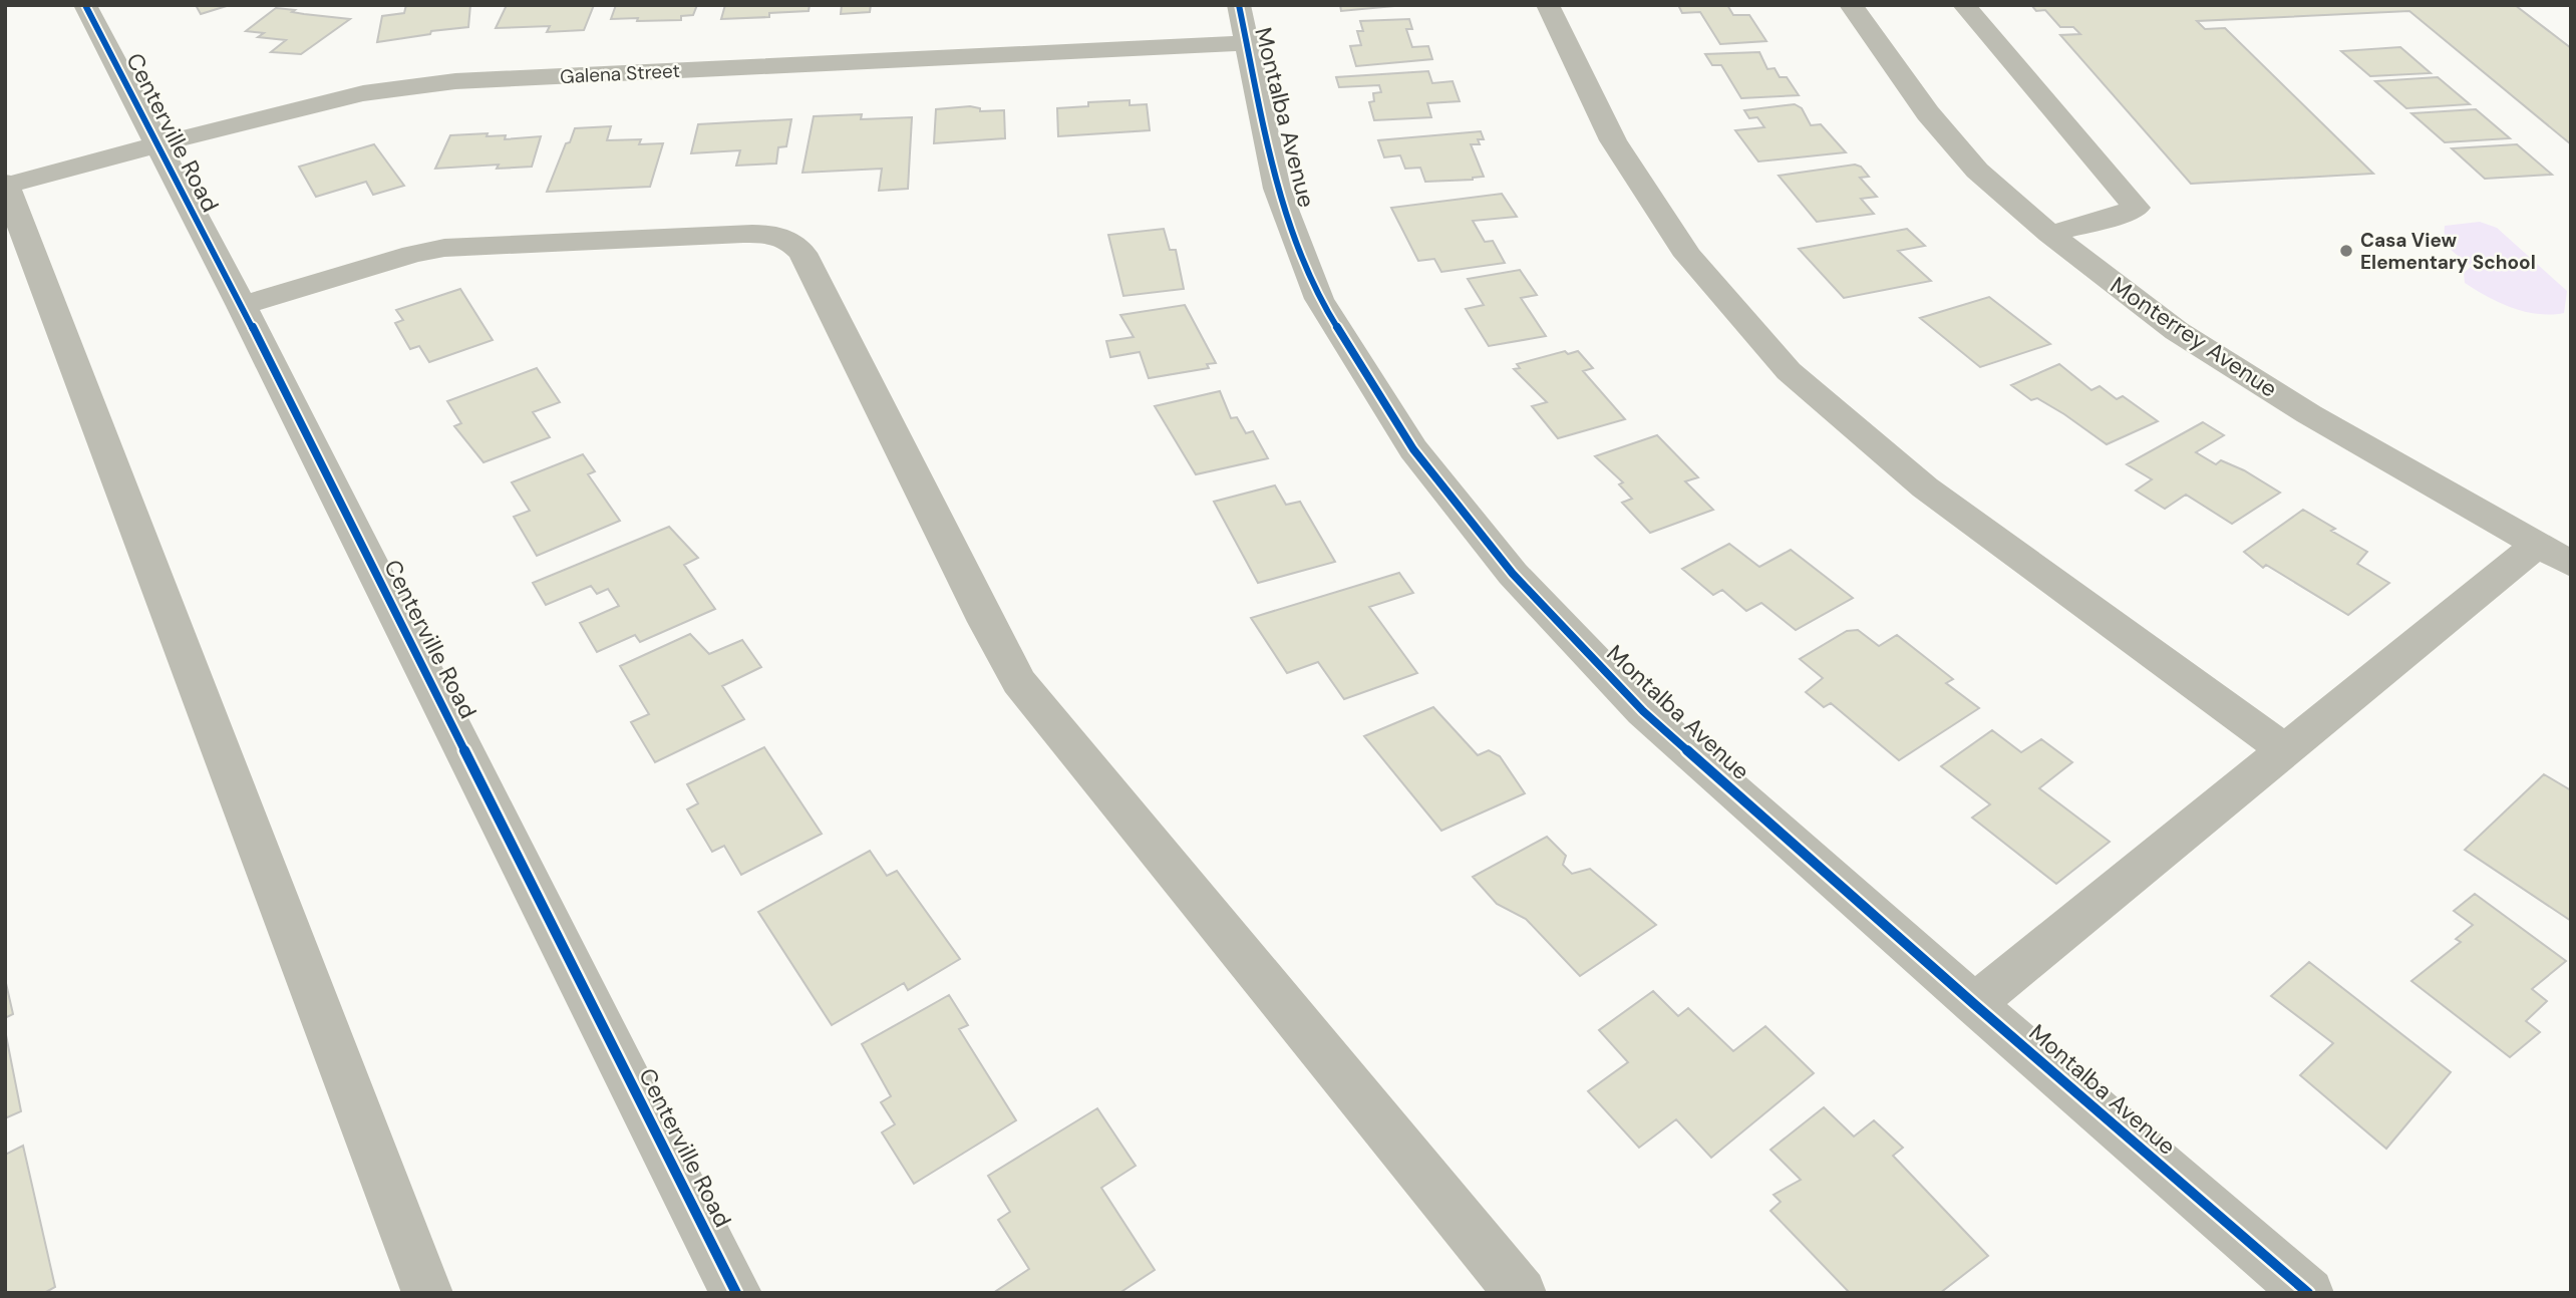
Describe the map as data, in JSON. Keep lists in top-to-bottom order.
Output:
{
  "streets": {
    "street": [
      "Galena Street",
      "Montalba Avenue",
      "Centerville Road",
      "Monterrey Avenue"
    ]
  },
  "crossings": [
    ["Galena Street", "Montalba Avenue"],
    ["Galena Street", "Centerville Road"]
  ],
  "places": ["Casa View Elementary School"]
}
